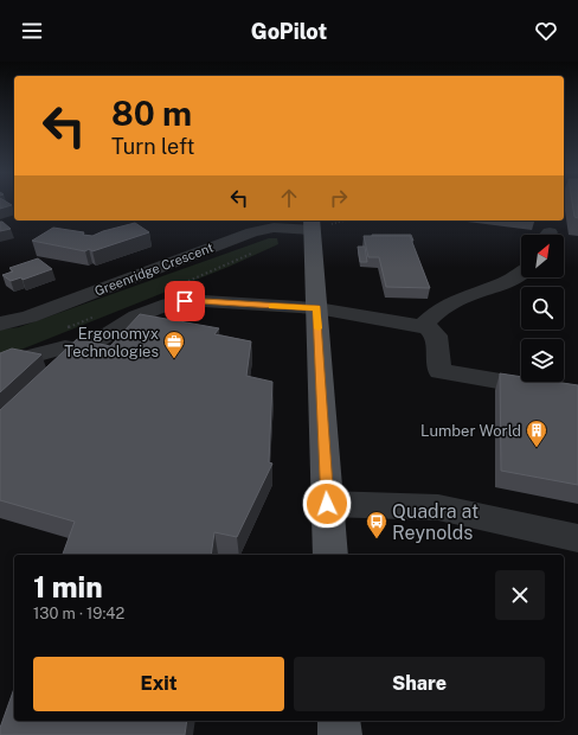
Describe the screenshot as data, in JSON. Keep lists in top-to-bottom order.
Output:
{
  "streets": {
    "street": ["Greenridge Crescent"]
  },
  "places": {
    "office": ["Ergonomyx Technologies"],
    "building": ["Lumber World"],
    "bus stop": ["Quadra at Reynolds"]
  },
  "north": "top right",
  "page": {
    "header": "GoPilot",
    "turn": ["80 m", "Turn left"],
    "heading": ["1 min", "130 m · 19:42"],
    "buttons": ["Exit", "Share"]
  }
}
